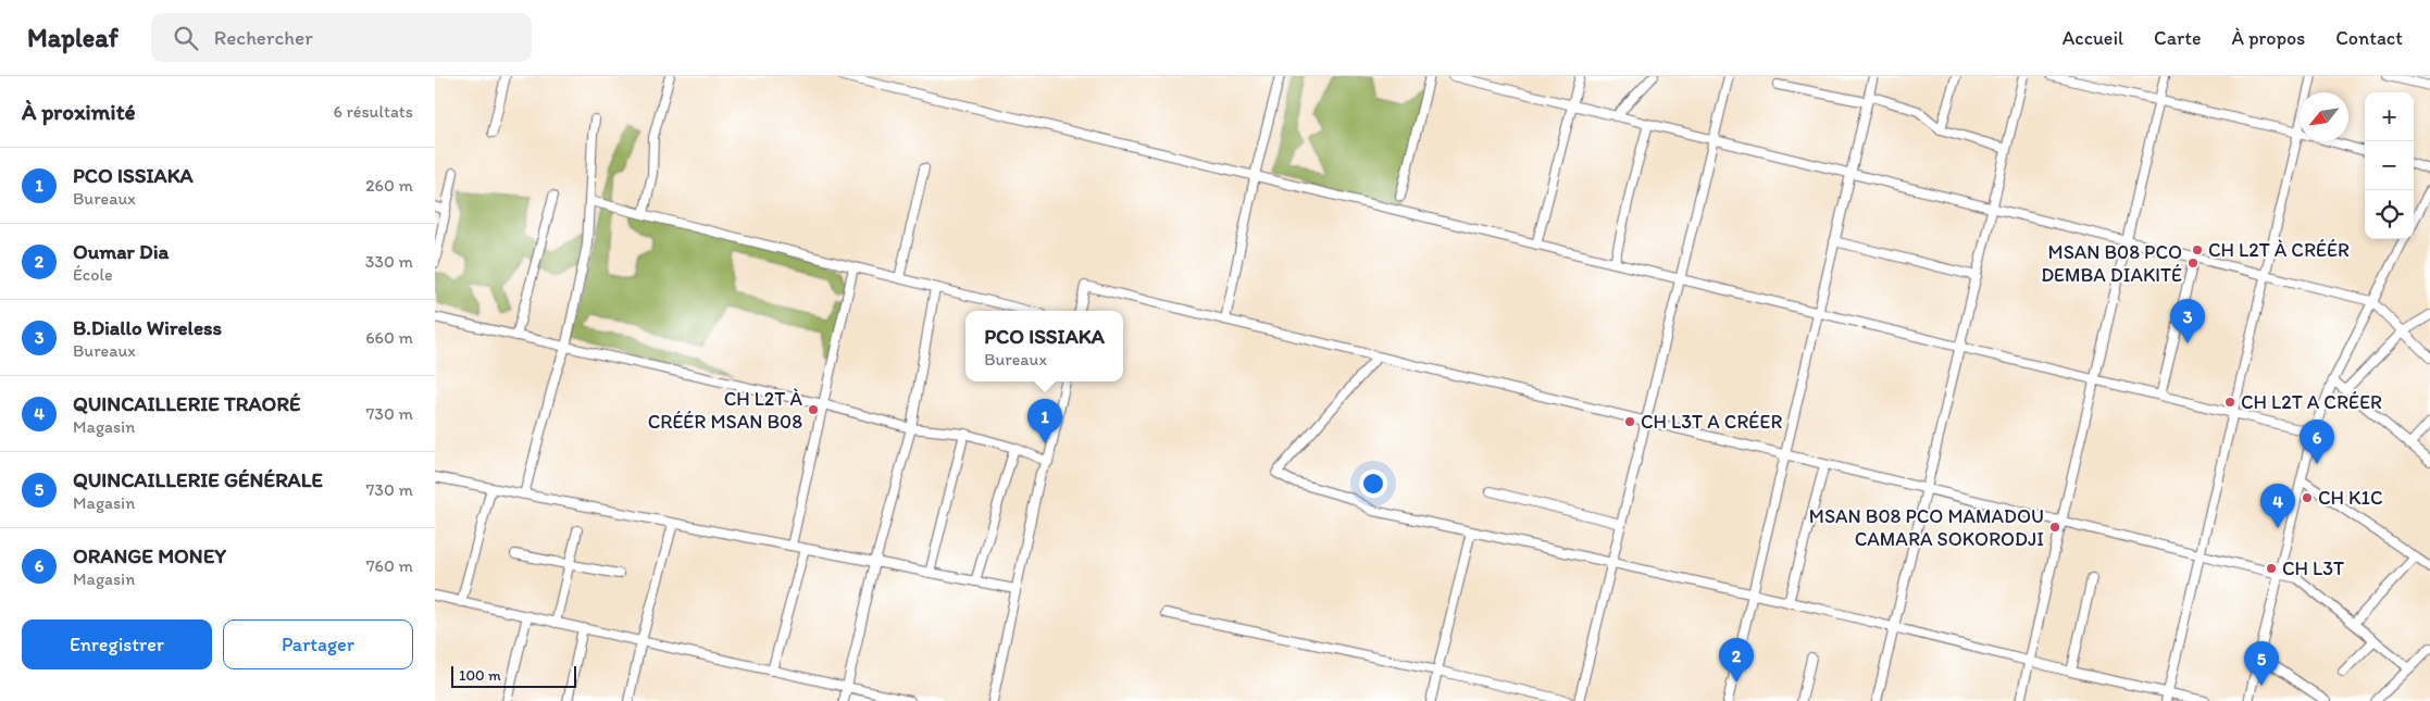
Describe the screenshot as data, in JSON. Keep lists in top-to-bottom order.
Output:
{
  "places": [
    "CH L2T À CRÉÉR",
    "MSAN B08 PCO DEMBA DIAKITÉ",
    "CH L2T A CRÉER",
    "CH L2T À CRÉÉR MSAN B08",
    "CH L3T A CRÉER",
    "CH K1C",
    "MSAN B08 PCO MAMADOU CAMARA SOKORODJI",
    "CH L3T"
  ],
  "scale_bar": "100 m",
  "north": "bottom left",
  "page": {
    "header": "Mapleaf",
    "search": "Rechercher",
    "nav": [
      "Accueil",
      "Carte",
      "À propos",
      "Contact"
    ],
    "heading": ["À proximité", "6 résultats"],
    "map_buttons": ["+", "−"],
    "list": [
      {
        "mark": "1",
        "name": "PCO ISSIAKA",
        "note": "Bureaux",
        "value": "260 m"
      },
      {
        "mark": "2",
        "name": "Oumar Dia",
        "note": "École",
        "value": "330 m"
      },
      {
        "mark": "3",
        "name": "B.Diallo Wireless",
        "note": "Bureaux",
        "value": "660 m"
      },
      {
        "mark": "4",
        "name": "QUINCAILLERIE TRAORÉ",
        "note": "Magasin",
        "value": "730 m"
      },
      {
        "mark": "5",
        "name": "QUINCAILLERIE GÉNÉRALE",
        "note": "Magasin",
        "value": "730 m"
      },
      {
        "mark": "6",
        "name": "ORANGE MONEY",
        "note": "Magasin",
        "value": "760 m"
      }
    ],
    "pins": [
      "3",
      "1",
      "6",
      "4",
      "2",
      "5"
    ],
    "popup": ["PCO ISSIAKA", "Bureaux"],
    "buttons": ["Enregistrer", "Partager"],
    "scale": "100 m"
  }
}
